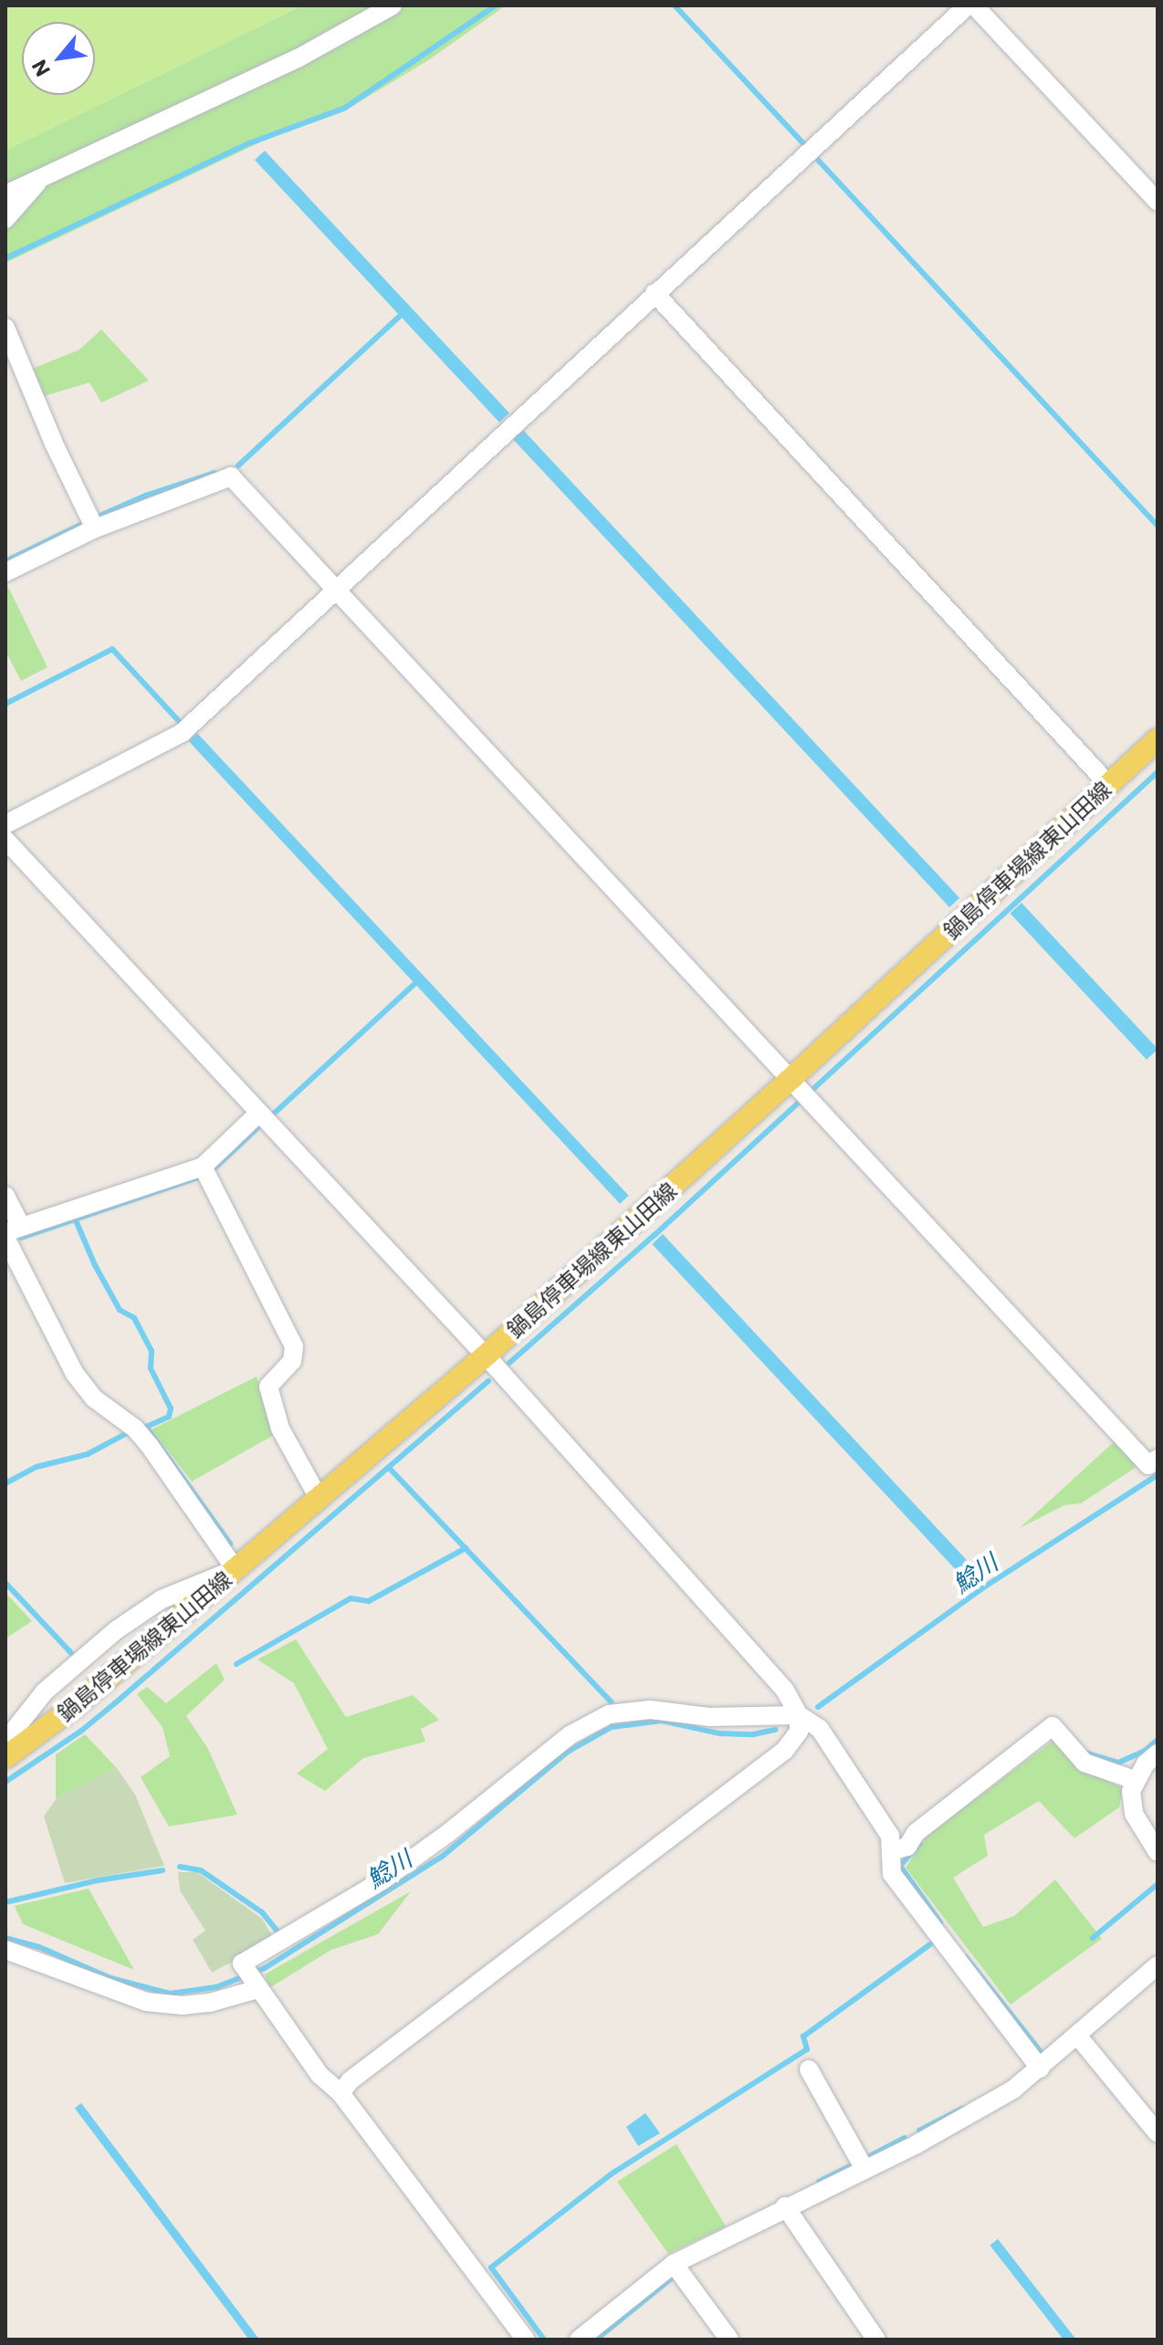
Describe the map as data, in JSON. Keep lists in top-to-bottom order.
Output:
{
  "streets": {
    "main road": ["鍋島停車場線東山田線"]
  },
  "water": ["鯰川"],
  "north": "bottom left"
}
